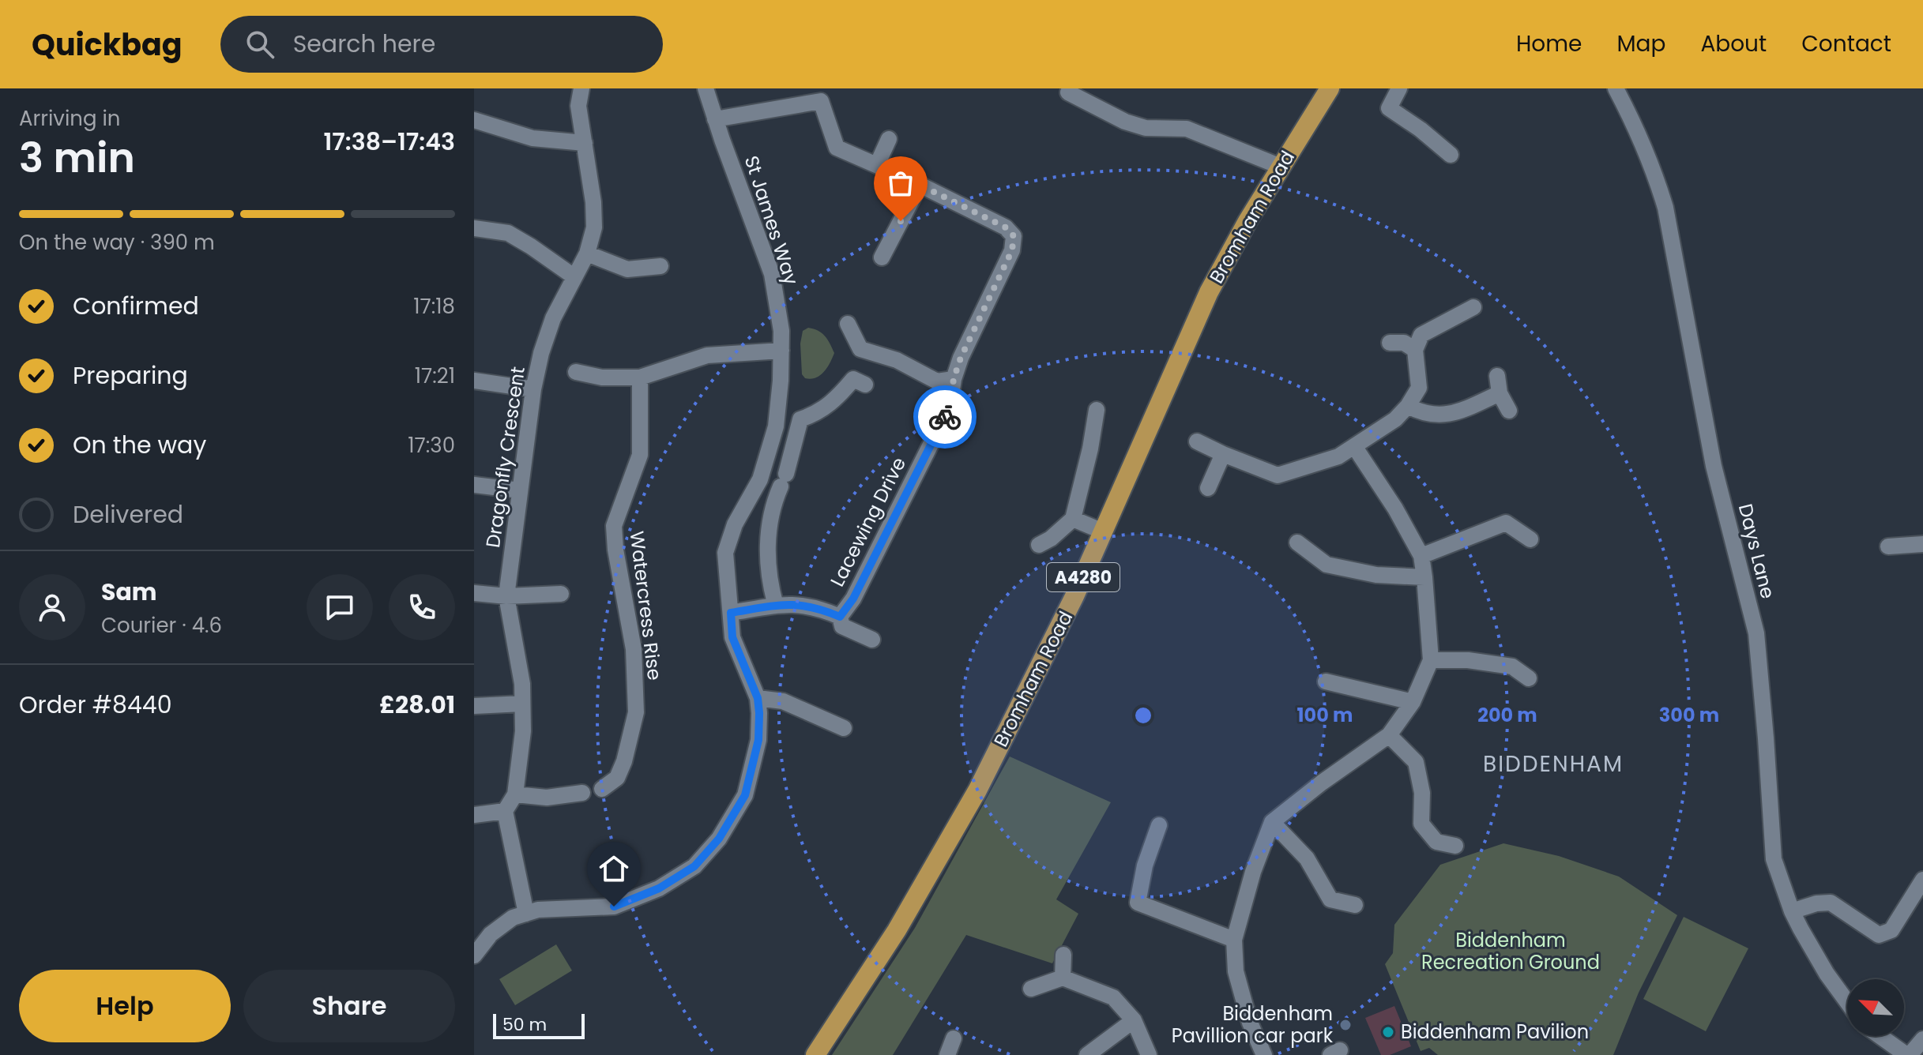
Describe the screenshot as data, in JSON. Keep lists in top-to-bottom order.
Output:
{
  "streets": {
    "main road": ["Bromham Road", "A4280"],
    "street": [
      "St James Way",
      "Dragonfly Crescent",
      "Lacewing Drive",
      "Days Lane",
      "Watercress Rise"
    ]
  },
  "crossings": [
    ["St James Way", "Lacewing Drive"]
  ],
  "districts": ["BIDDENHAM"],
  "parks": ["Biddenham Recreation Ground"],
  "places": ["Biddenham Pavillion car park", "Biddenham Pavilion"],
  "scale_bar": "50 m",
  "north": "top left",
  "page": {
    "header": "Quickbag",
    "search": "Search here",
    "nav": [
      "Home",
      "Map",
      "About",
      "Contact"
    ],
    "heading": ["3 min", "Arriving in", "17:38–17:43"],
    "panel": [
      "Sam",
      "Courier · 4.6",
      "Order #8440",
      "£28.01"
    ],
    "bar": "On the way · 390 m",
    "list": [
      ["Confirmed", "17:18"],
      ["Preparing", "17:21"],
      ["On the way", "17:30"],
      "Delivered"
    ],
    "buttons": ["Help", "Share"],
    "scale": "50 m"
  },
  "rings": ["100 m", "200 m", "300 m"]
}
